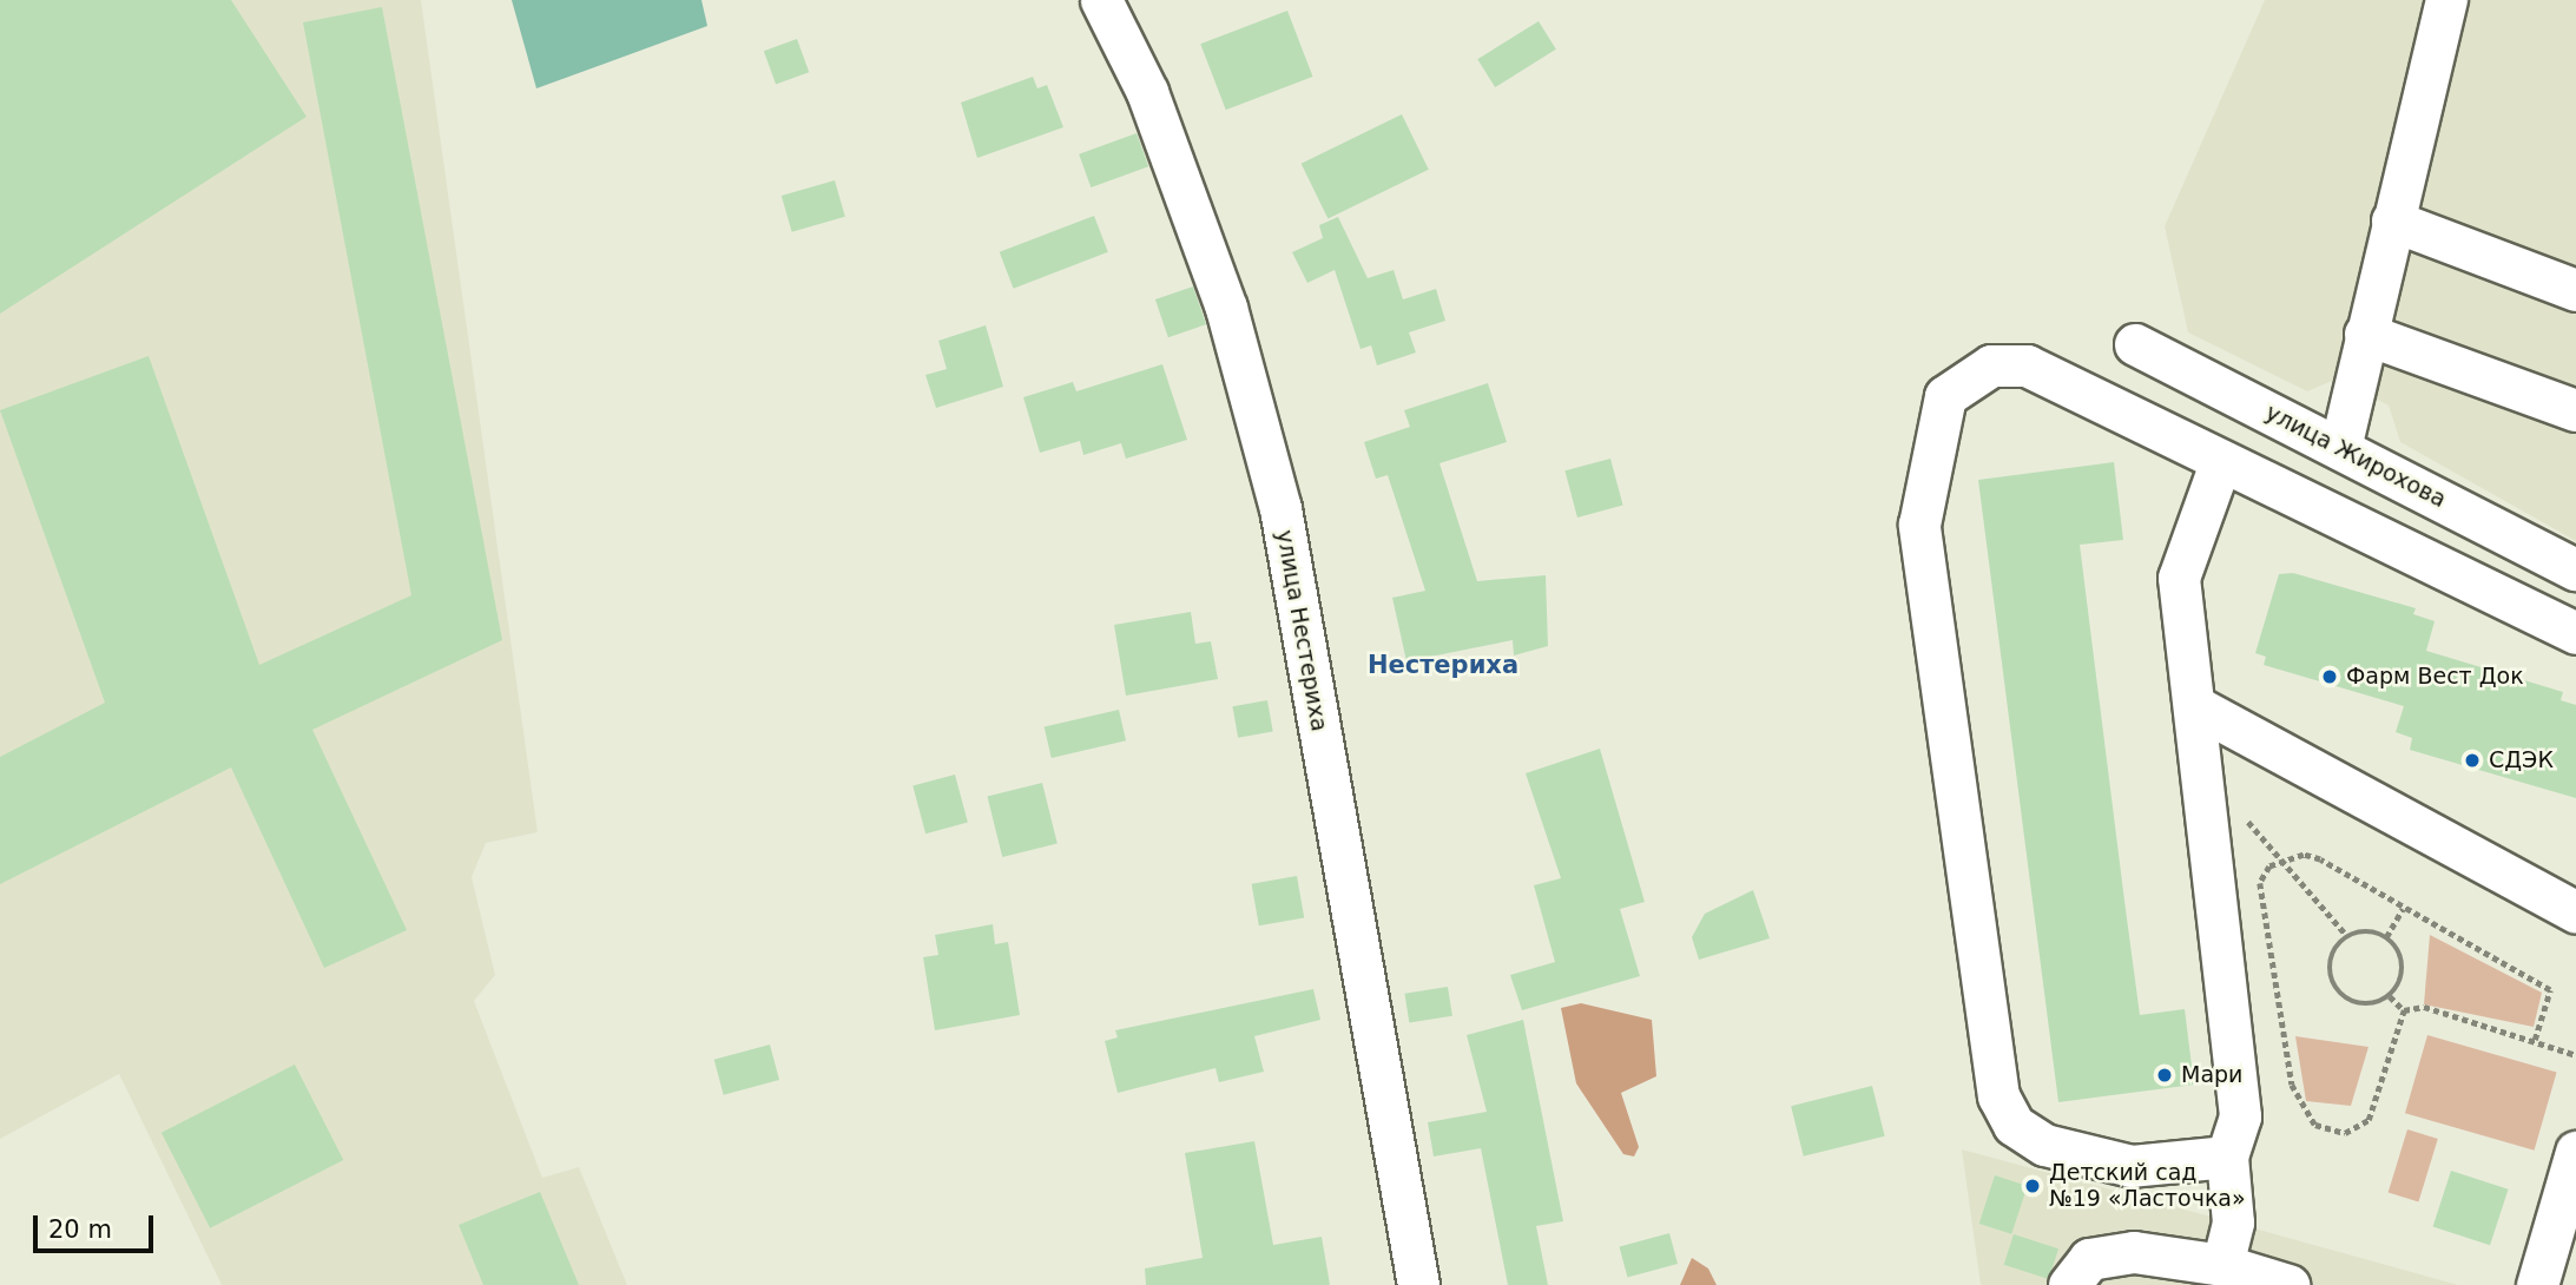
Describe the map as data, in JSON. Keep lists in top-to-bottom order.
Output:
{
  "streets": {
    "street": ["улица Жирохова", "улица Нестериха"]
  },
  "districts": ["Нестериха"],
  "places": [
    "Фарм Вест Док",
    "СДЭК",
    "Мари",
    "Детский сад №19 «Ласточка»"
  ],
  "scale_bar": "20 m"
}
